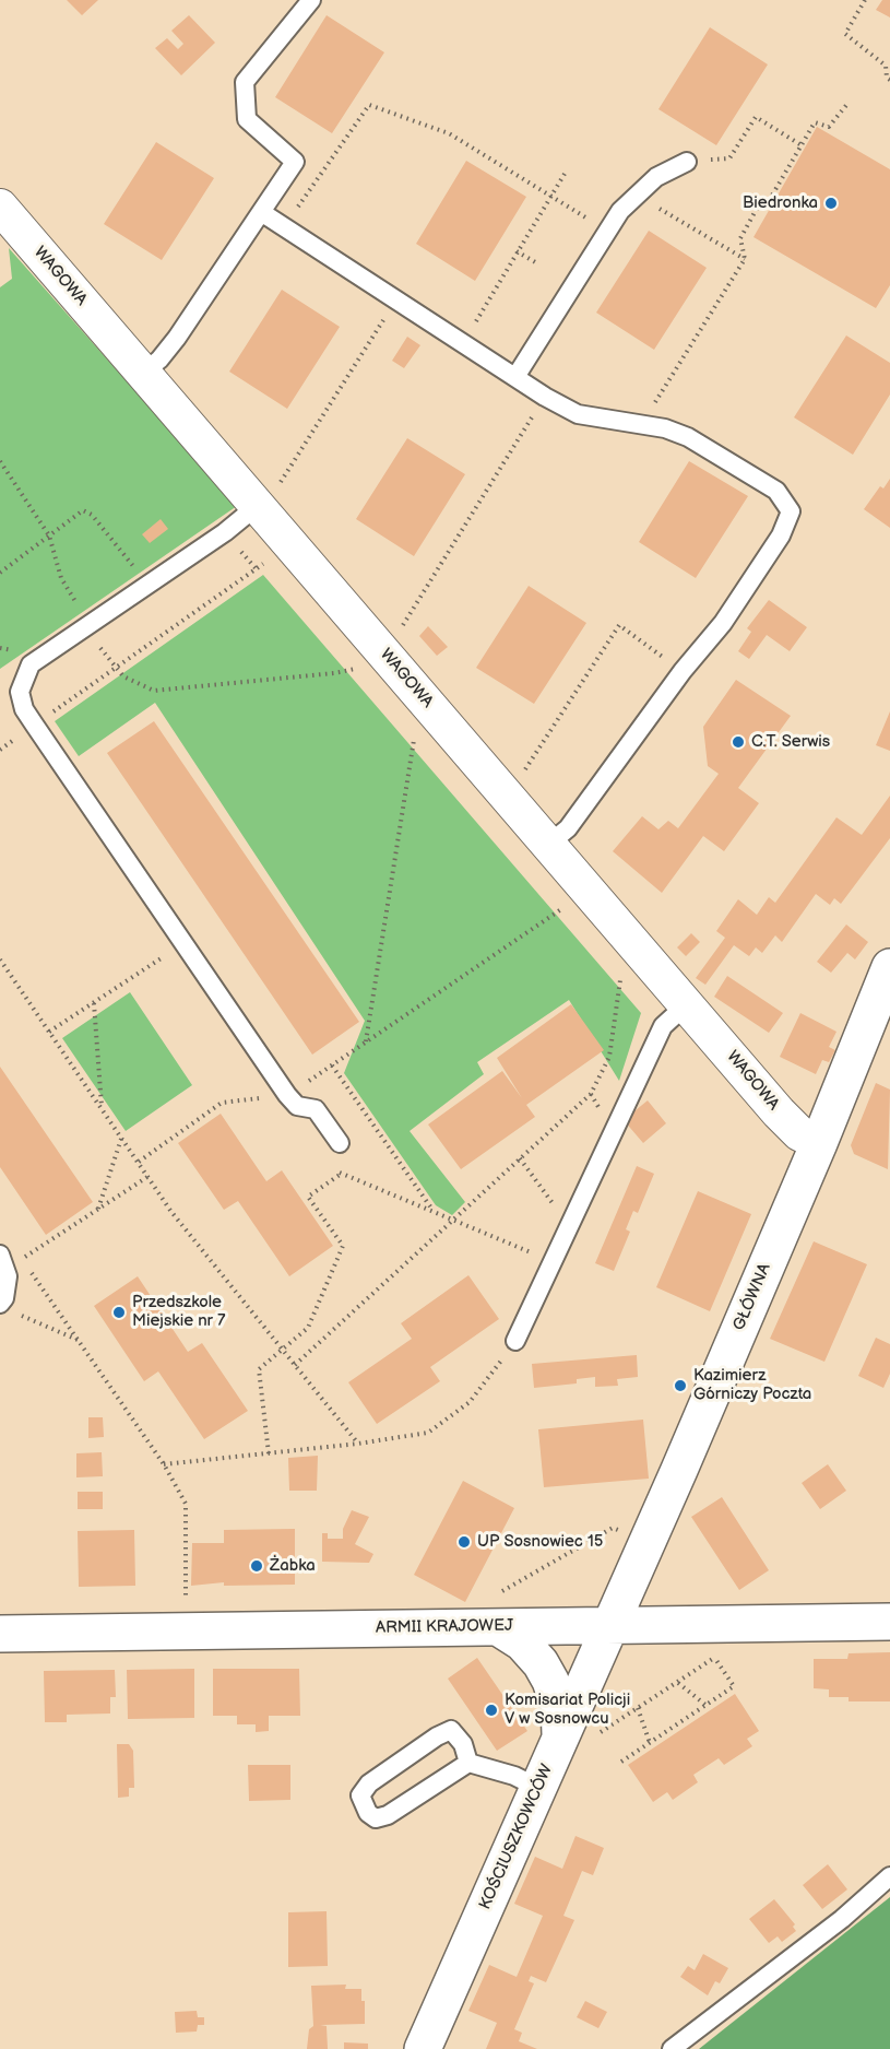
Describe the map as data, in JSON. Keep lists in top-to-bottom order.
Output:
{
  "streets": {
    "street": [
      "WAGOWA",
      "GŁÓWNA",
      "ARMII KRAJOWEJ",
      "KOŚCIUSZKOWCÓW"
    ]
  },
  "crossings": [
    ["WAGOWA", "GŁÓWNA"],
    ["GŁÓWNA", "ARMII KRAJOWEJ"],
    ["GŁÓWNA", "KOŚCIUSZKOWCÓW"],
    ["ARMII KRAJOWEJ", "KOŚCIUSZKOWCÓW"]
  ],
  "places": [
    "Biedronka",
    "C.T. Serwis",
    "Przedszkole Miejskie nr 7",
    "Kazimierz Górniczy Poczta",
    "UP Sosnowiec 15",
    "Żabka",
    "Komisariat Policji V w Sosnowcu"
  ]
}
